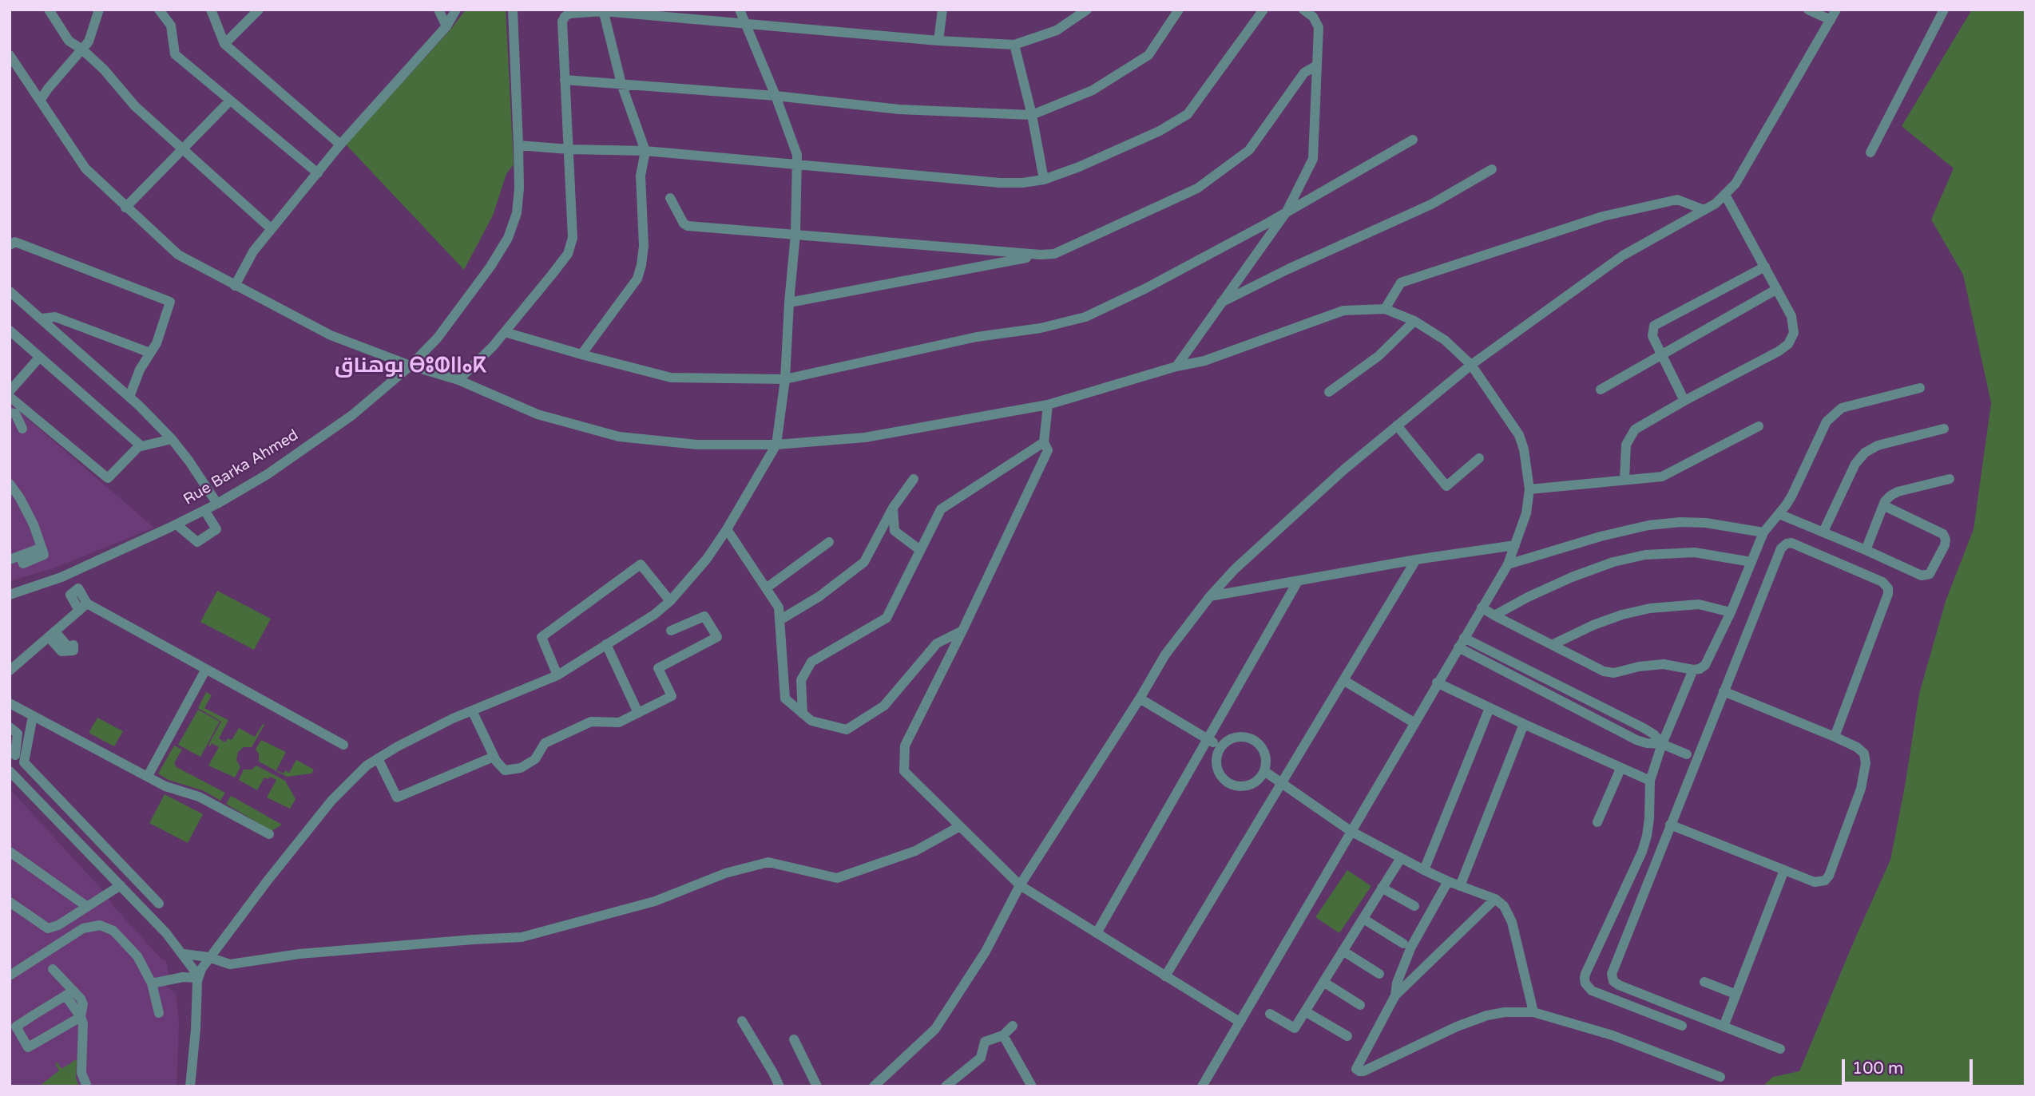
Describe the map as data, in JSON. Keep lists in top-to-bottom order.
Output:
{
  "streets": {
    "street": ["Rue Barka Ahmed"]
  },
  "districts": ["بوهناق ⴱⵓⵀⵏⵏⴰⴽ"],
  "scale_bar": "100 m"
}
